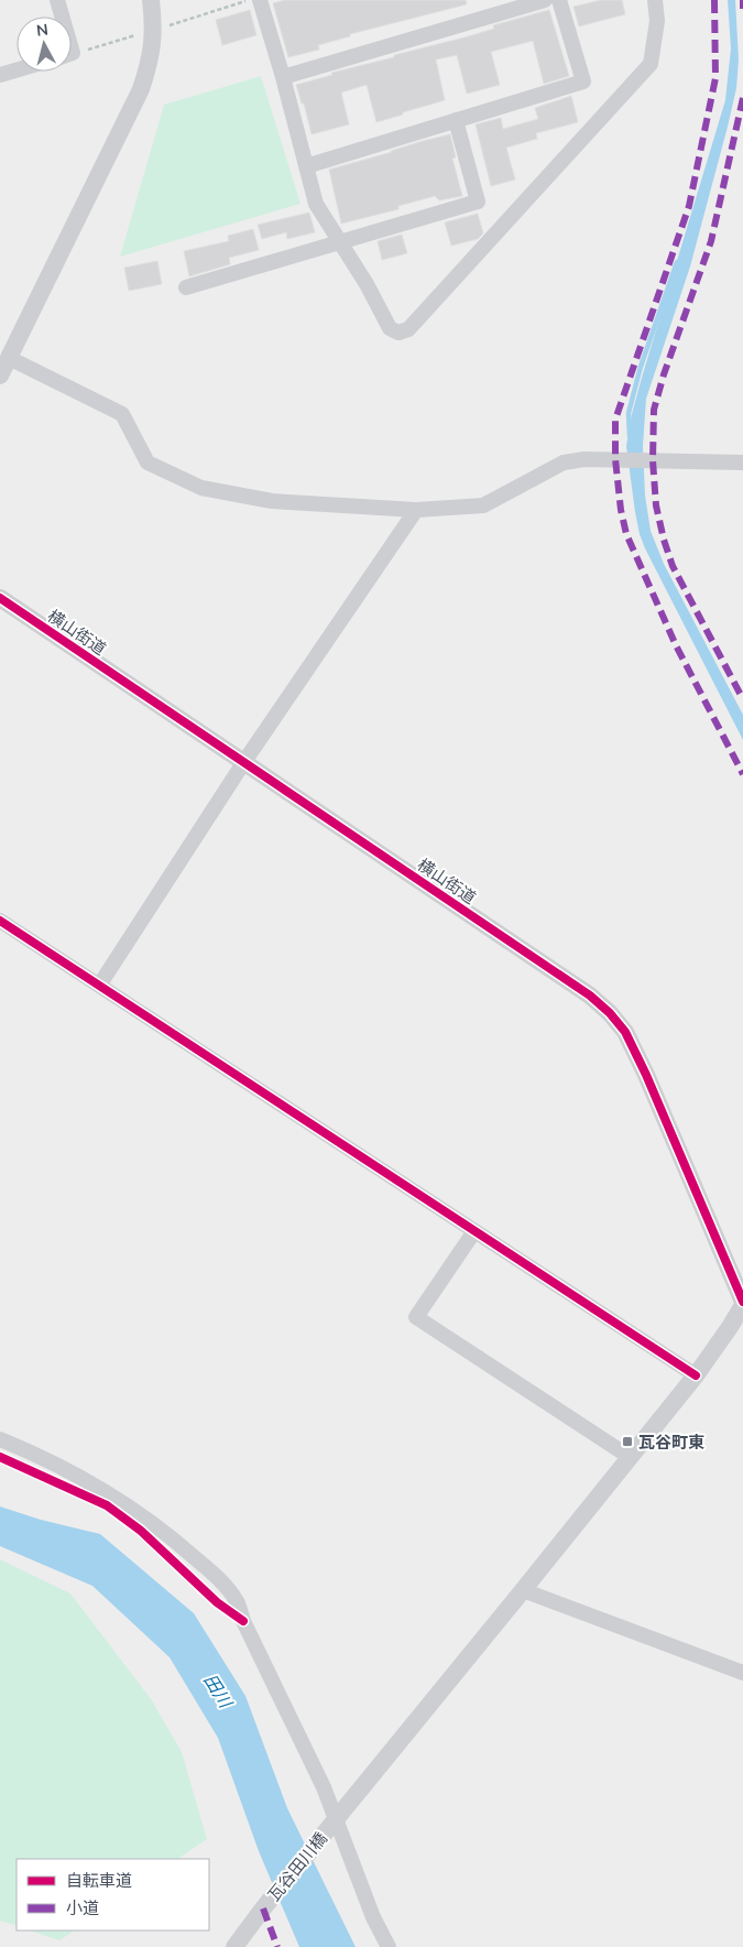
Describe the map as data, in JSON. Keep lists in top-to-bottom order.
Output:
{
  "streets": {
    "street": ["横山街道", "瓦谷田川橋"]
  },
  "crossings": [
    ["横山街道", "瓦谷田川橋"]
  ],
  "water": ["田川"],
  "places": {
    "transit": ["瓦谷町東"]
  },
  "legend": ["自転車道", "小道"],
  "north": "top"
}
